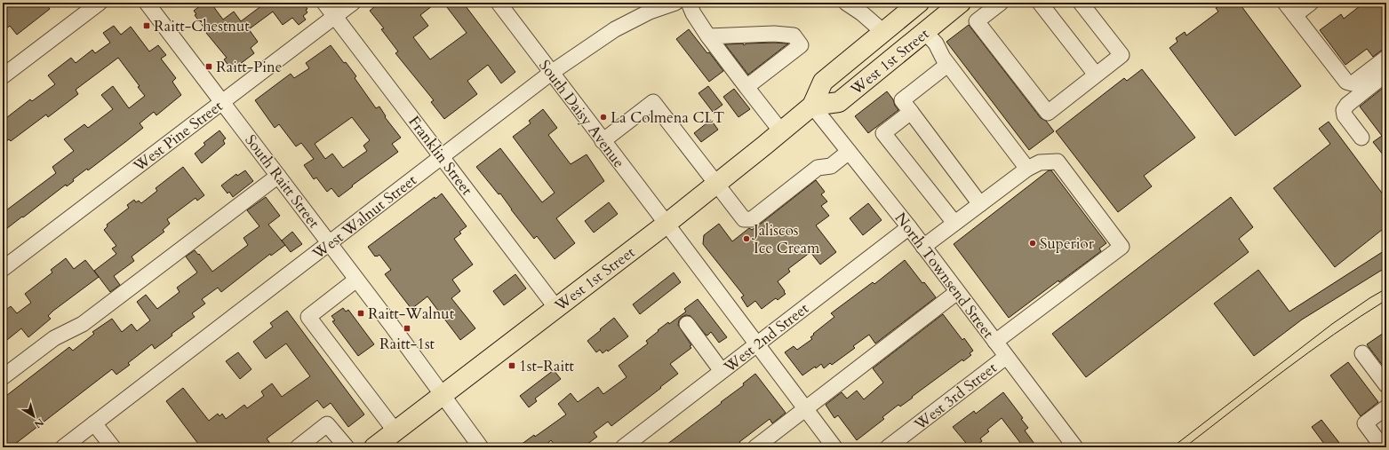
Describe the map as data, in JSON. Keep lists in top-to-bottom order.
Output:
{
  "streets": {
    "main road": ["West 1st Street"],
    "street": [
      "South Daisy Avenue",
      "West Pine Street",
      "Franklin Street",
      "South Raitt Street",
      "West Walnut Street",
      "North Townsend Street",
      "West 2nd Street",
      "West 3rd Street"
    ]
  },
  "crossings": [
    ["West 1st Street", "South Daisy Avenue"],
    ["West 1st Street", "Franklin Street"],
    ["West 1st Street", "South Raitt Street"],
    ["West 1st Street", "North Townsend Street"],
    ["South Daisy Avenue", "West Walnut Street"],
    ["South Daisy Avenue", "West 2nd Street"],
    ["West Pine Street", "Franklin Street"],
    ["West Pine Street", "South Raitt Street"],
    ["Franklin Street", "West Walnut Street"],
    ["South Raitt Street", "West Walnut Street"],
    ["North Townsend Street", "West 2nd Street"],
    ["North Townsend Street", "West 3rd Street"]
  ],
  "places": {
    "transit": [
      "Raitt-Chestnut",
      "Raitt-Pine",
      "Raitt-Walnut",
      "Raitt-1st",
      "1st-Raitt"
    ],
    "other": ["La Colmena CLT", "Jaliscos Ice Cream", "Superior"]
  },
  "north": "bottom right"
}
